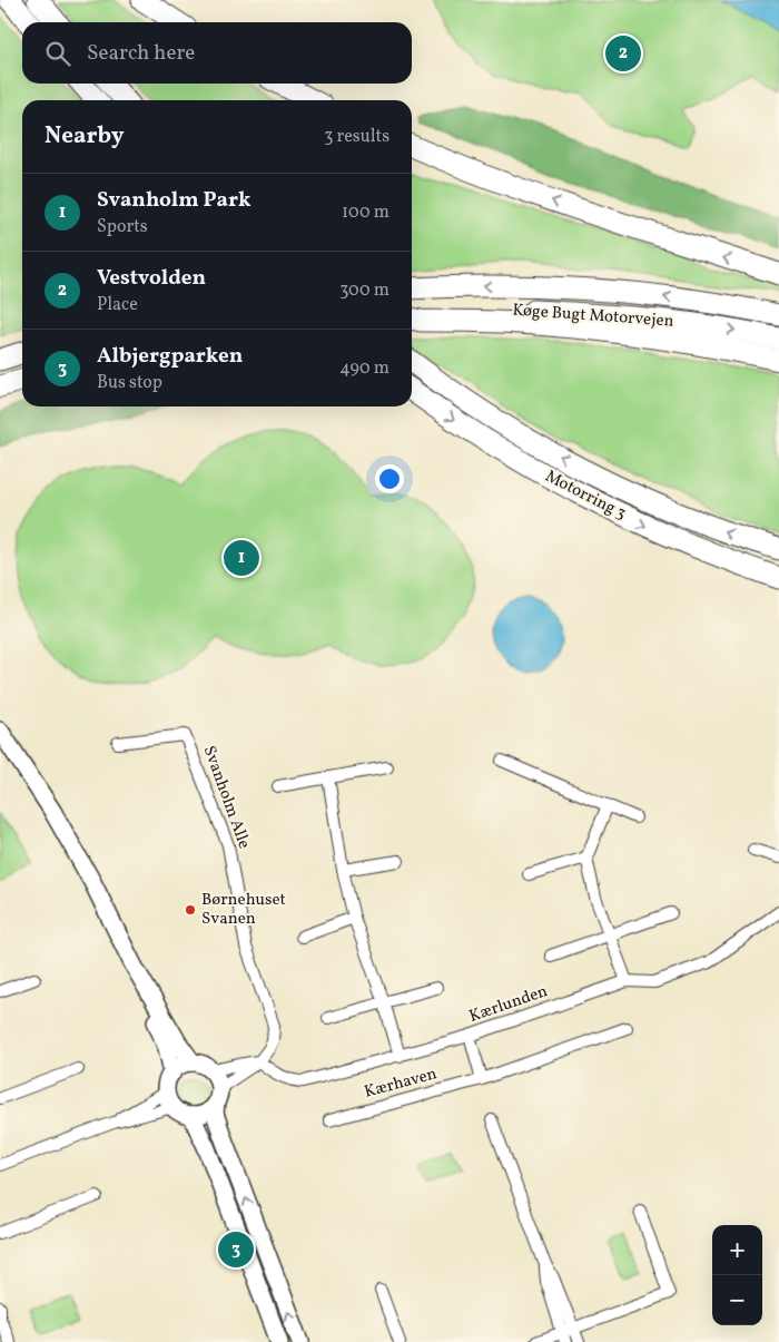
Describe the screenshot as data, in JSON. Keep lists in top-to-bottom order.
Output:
{
  "streets": {
    "highway": ["Køge Bugt Motorvejen", "Motorring 3"],
    "street": ["Svanholm Alle", "Kærlunden", "Kærhaven"]
  },
  "crossings": [
    ["Svanholm Alle", "Kærlunden"]
  ],
  "places": ["Børnehuset Svanen"],
  "page": {
    "search": "Search here",
    "pins": ["2", "1", "3"],
    "heading": ["Nearby", "3 results"],
    "list": [
      {
        "mark": "1",
        "name": "Svanholm Park",
        "note": "Sports",
        "value": "100 m"
      },
      {
        "mark": "2",
        "name": "Vestvolden",
        "note": "Place",
        "value": "300 m"
      },
      {
        "mark": "3",
        "name": "Albjergparken",
        "note": "Bus stop",
        "value": "490 m"
      }
    ],
    "map_buttons": ["+", "−"]
  }
}
